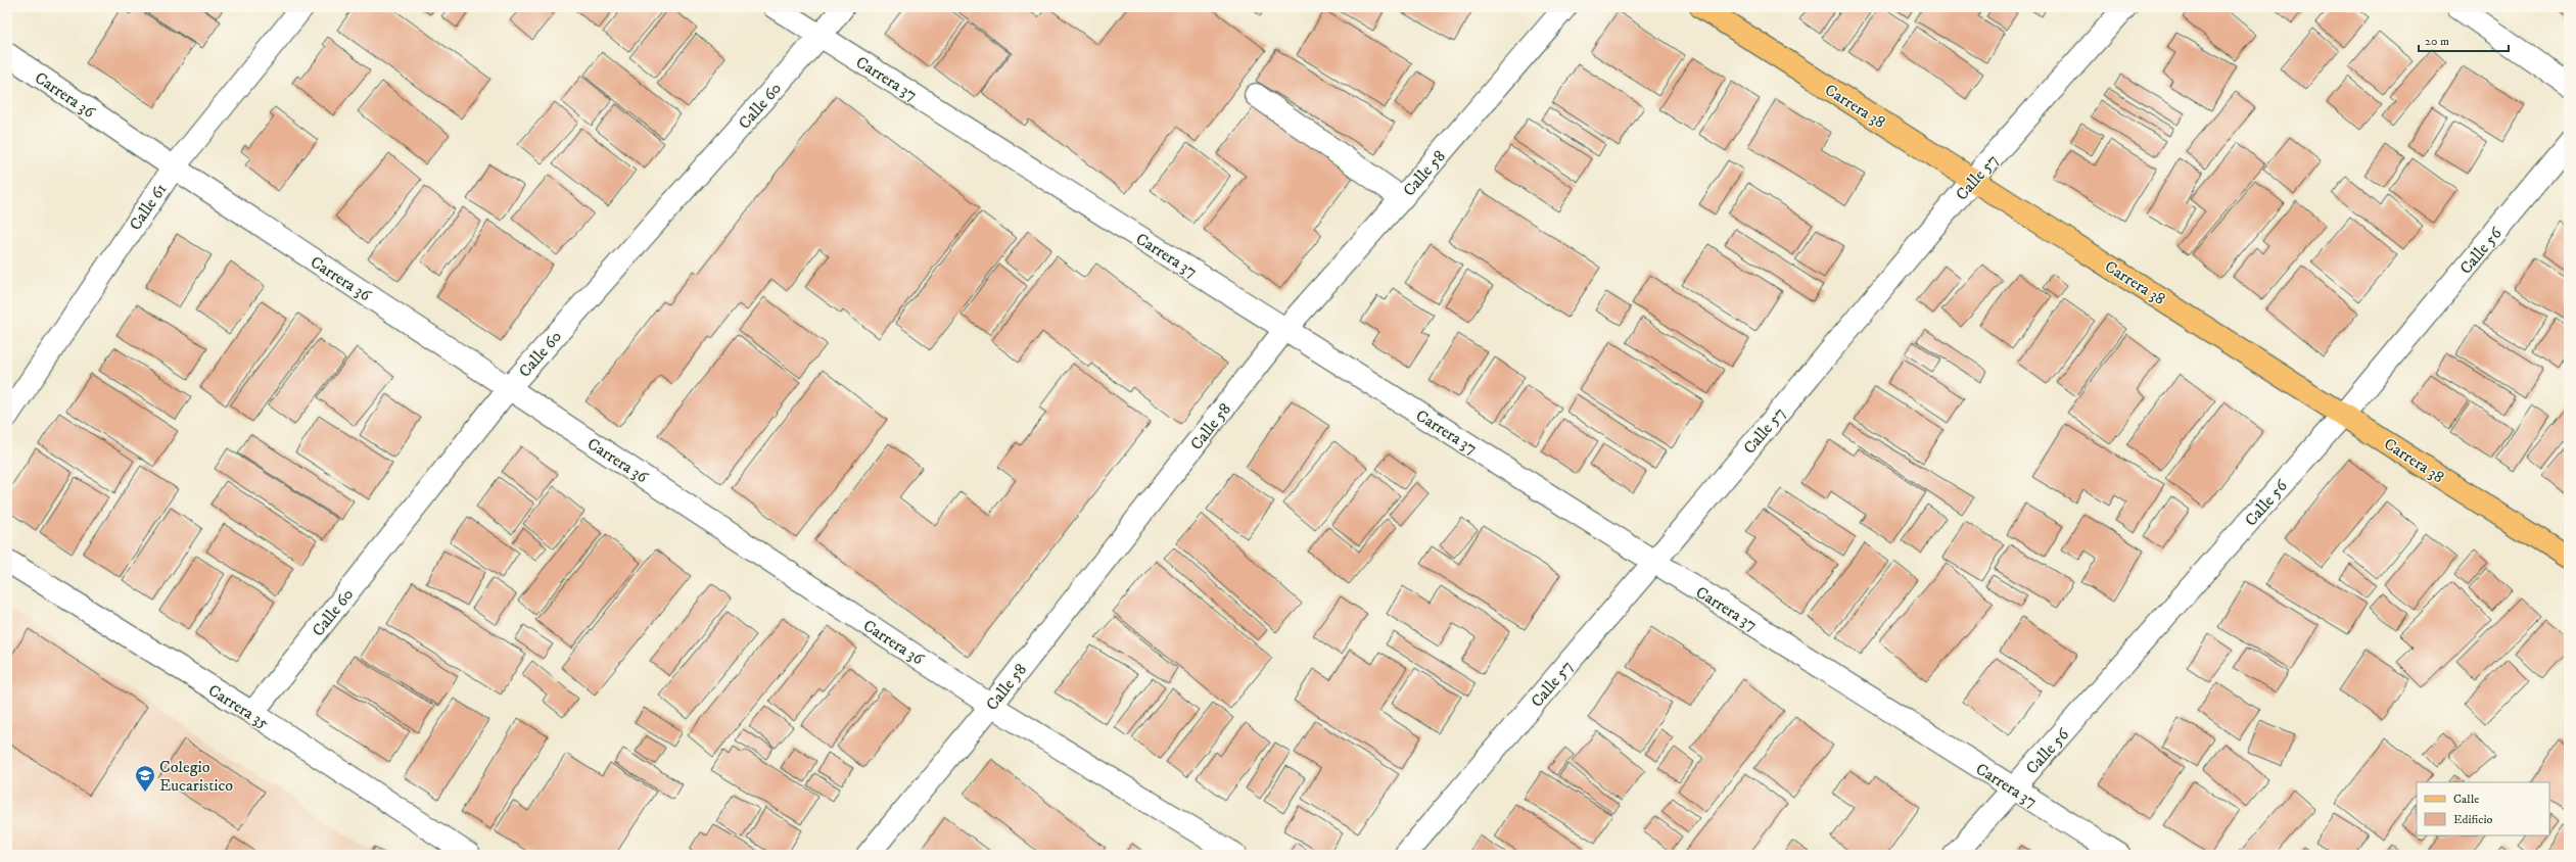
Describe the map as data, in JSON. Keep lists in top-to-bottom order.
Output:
{
  "streets": {
    "main road": ["Carrera 38"],
    "street": [
      "Carrera 37",
      "Carrera 36",
      "Calle 60",
      "Calle 58",
      "Calle 57",
      "Calle 61",
      "Calle 56",
      "Carrera 35"
    ]
  },
  "crossings": [
    ["Carrera 37", "Calle 60"],
    ["Carrera 37", "Calle 58"],
    ["Carrera 37", "Calle 57"],
    ["Carrera 37", "Calle 56"],
    ["Carrera 36", "Calle 60"],
    ["Carrera 36", "Calle 58"],
    ["Carrera 36", "Calle 61"],
    ["Calle 60", "Carrera 35"],
    ["Carrera 38", "Calle 57"],
    ["Carrera 38", "Calle 56"]
  ],
  "places": {
    "school or university": ["Colegio Eucaristico"]
  },
  "legend": ["Calle", "Edificio"],
  "scale_bar": "20 m"
}
